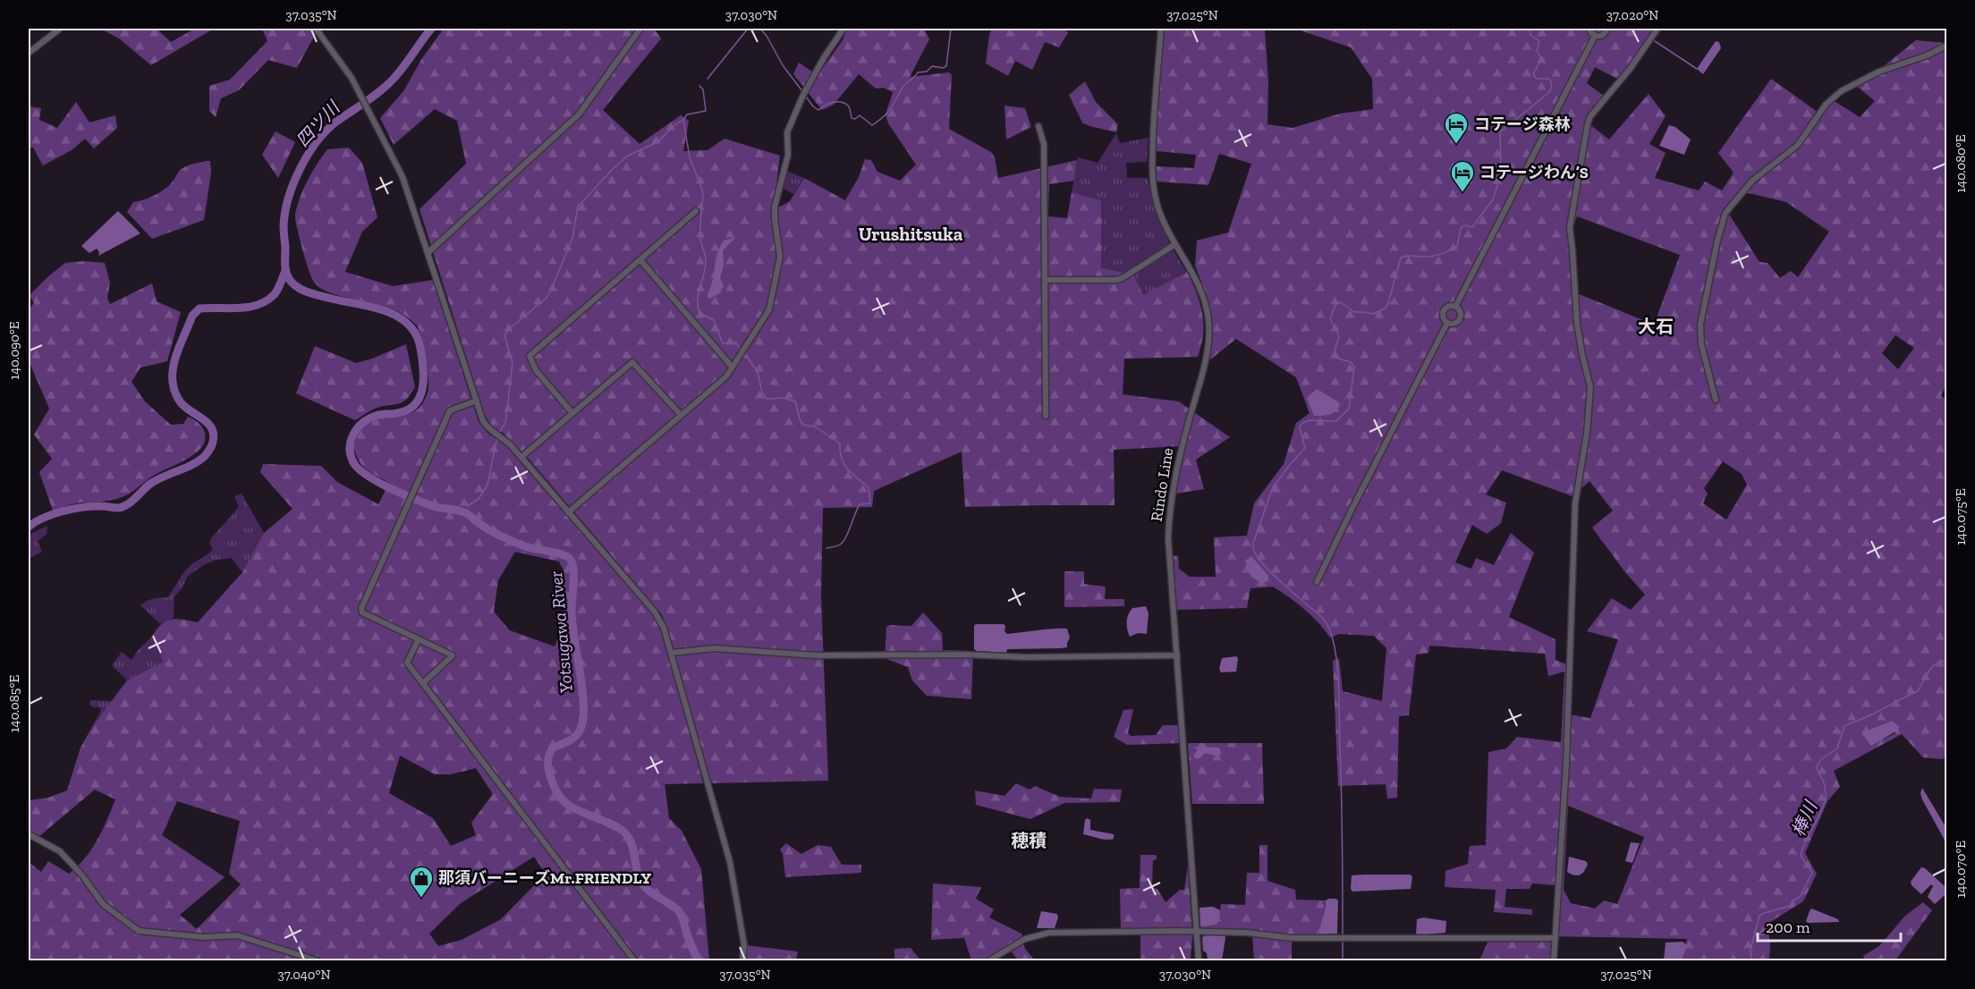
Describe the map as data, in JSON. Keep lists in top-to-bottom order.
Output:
{
  "streets": {
    "street": ["Rindo Line"]
  },
  "districts": ["Urushitsuka", "大石", "穂積"],
  "water": ["四ツ川", "Yotsugawa River", "棒川"],
  "places": {
    "hotel": ["コテージ森林", "コテージわん’S"],
    "shop": ["那須バーニーズMr.FRIENDLY"]
  },
  "scale_bar": "200 m",
  "coordinates": [
    "37.035°N",
    "37.030°N",
    "37.025°N",
    "37.020°N",
    "140.080°E",
    "140.090°E",
    "140.075°E",
    "140.085°E",
    "140.070°E",
    "37.040°N"
  ]
}
